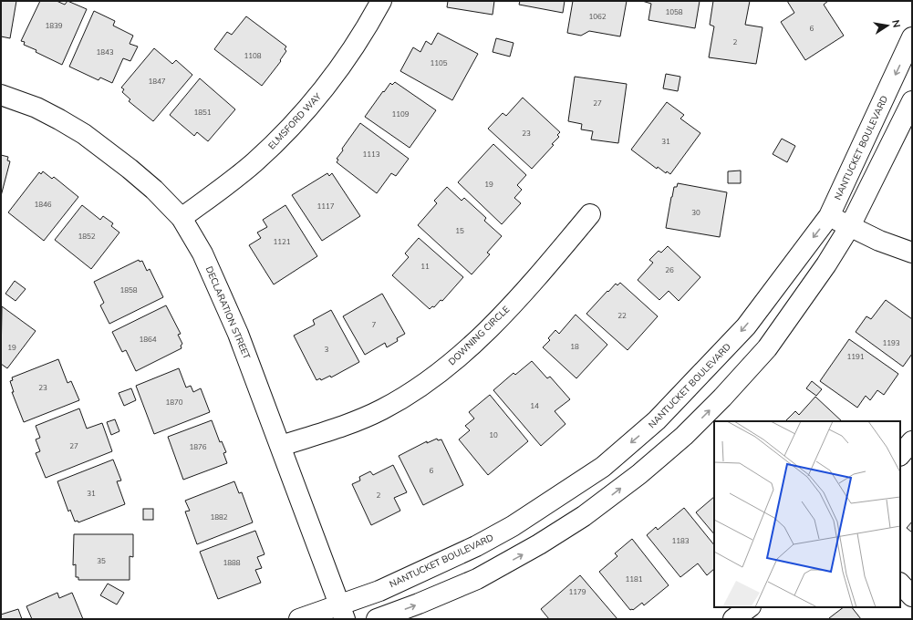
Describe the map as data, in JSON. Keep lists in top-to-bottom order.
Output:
{
  "streets": {
    "street": [
      "ELMSFORD WAY",
      "NANTUCKET BOULEVARD",
      "DECLARATION STREET",
      "DOWNING CIRCLE"
    ]
  },
  "crossings": [
    ["ELMSFORD WAY", "DECLARATION STREET"],
    ["NANTUCKET BOULEVARD", "DECLARATION STREET"],
    ["DECLARATION STREET", "DOWNING CIRCLE"]
  ],
  "house_numbers": [
    "1058",
    "1062",
    "1839",
    "6",
    "2",
    "1843",
    "1108",
    "1105",
    "1847",
    "27",
    "1851",
    "1109",
    "23",
    "31",
    "1113",
    "19",
    "1846",
    "1117",
    "30",
    "15",
    "1852",
    "1121",
    "11",
    "26",
    "1858",
    "22",
    "7",
    "1864",
    "1193",
    "18",
    "19",
    "3",
    "1191",
    "23",
    "1870",
    "14",
    "10",
    "27",
    "1876",
    "6",
    "31",
    "2",
    "1882",
    "1183",
    "35",
    "1888",
    "1181",
    "1179"
  ],
  "north": "right"
}
